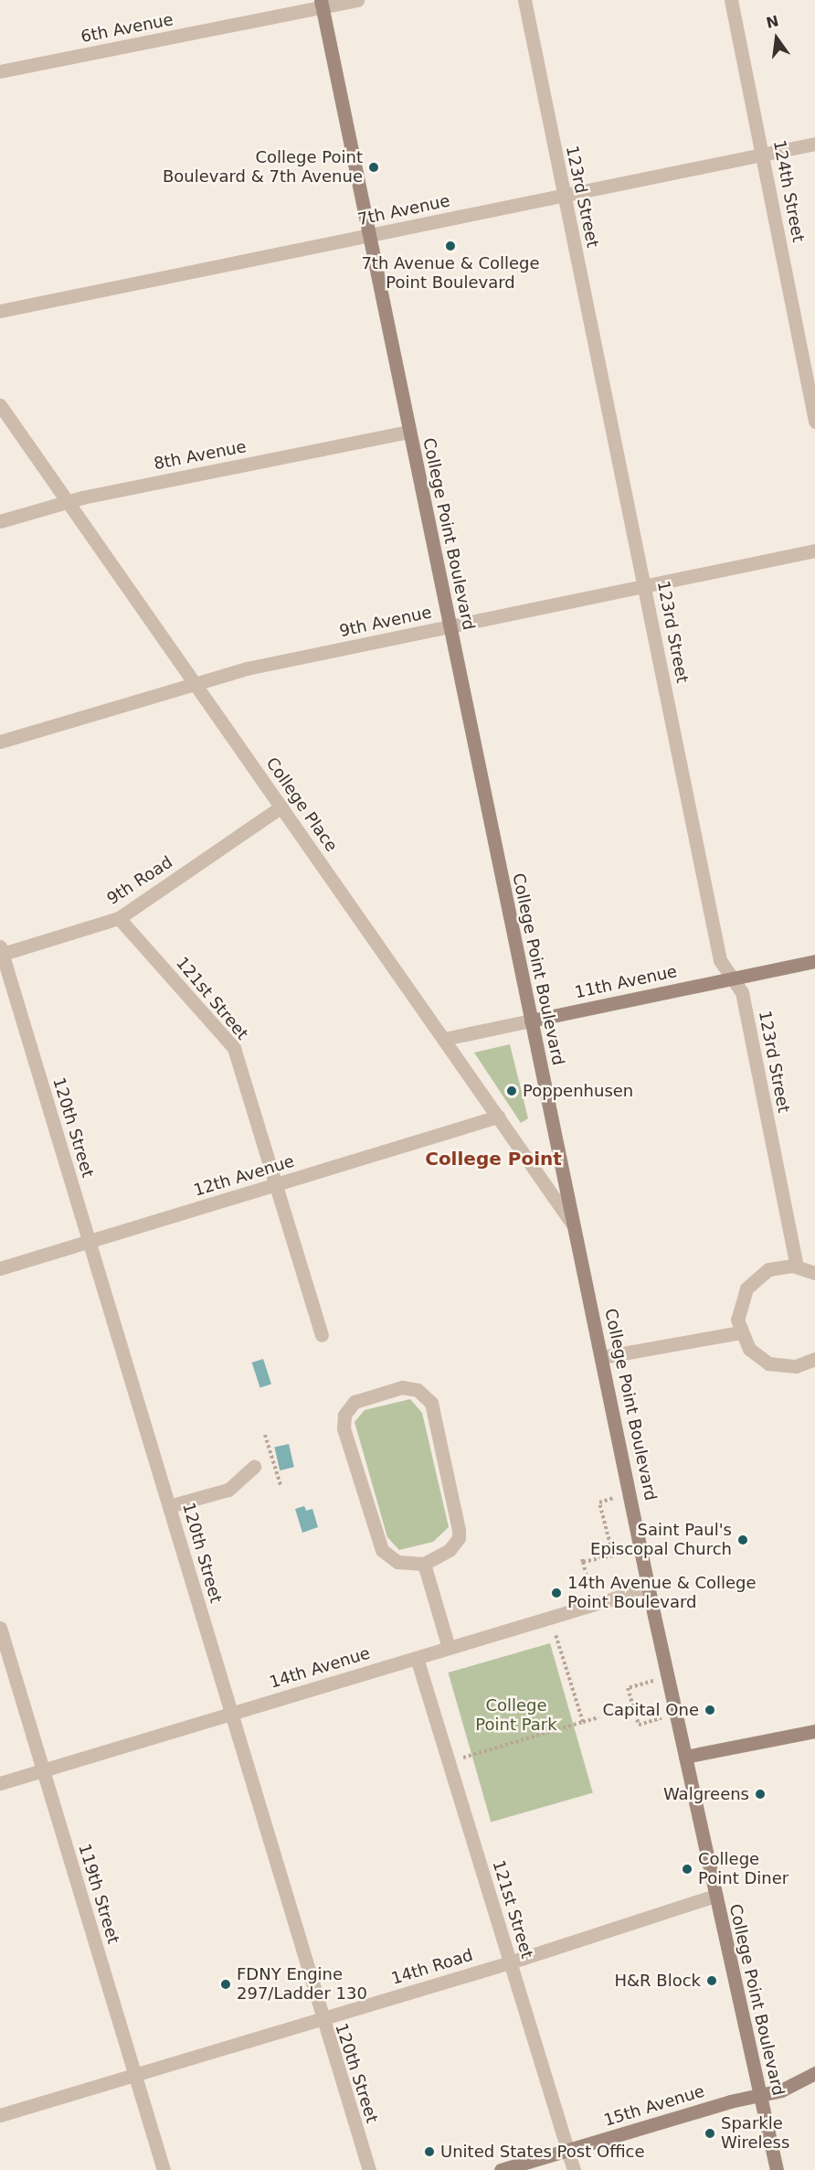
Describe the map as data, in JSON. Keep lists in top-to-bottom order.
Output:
{
  "streets": {
    "street": [
      "6th Avenue",
      "124th Street",
      "123rd Street",
      "7th Avenue",
      "8th Avenue",
      "College Point Boulevard",
      "9th Avenue",
      "College Place",
      "9th Road",
      "11th Avenue",
      "121st Street",
      "120th Street",
      "12th Avenue",
      "14th Avenue",
      "119th Street",
      "14th Road",
      "15th Avenue"
    ]
  },
  "crossings": [
    ["6th Avenue", "College Point Boulevard"],
    ["124th Street", "7th Avenue"],
    ["123rd Street", "7th Avenue"],
    ["123rd Street", "9th Avenue"],
    ["123rd Street", "11th Avenue"],
    ["7th Avenue", "College Point Boulevard"],
    ["8th Avenue", "College Point Boulevard"],
    ["8th Avenue", "College Place"],
    ["College Point Boulevard", "9th Avenue"],
    ["College Point Boulevard", "College Place"],
    ["College Point Boulevard", "11th Avenue"],
    ["College Point Boulevard", "14th Avenue"],
    ["College Point Boulevard", "14th Road"],
    ["College Point Boulevard", "15th Avenue"],
    ["9th Avenue", "College Place"],
    ["College Place", "9th Road"],
    ["College Place", "11th Avenue"],
    ["College Place", "12th Avenue"],
    ["9th Road", "121st Street"],
    ["9th Road", "120th Street"],
    ["121st Street", "12th Avenue"],
    ["121st Street", "14th Avenue"],
    ["121st Street", "14th Road"],
    ["121st Street", "15th Avenue"],
    ["120th Street", "12th Avenue"],
    ["120th Street", "14th Avenue"],
    ["120th Street", "14th Road"],
    ["14th Avenue", "119th Street"],
    ["119th Street", "14th Road"]
  ],
  "districts": ["College Point"],
  "parks": ["College Point Park"],
  "places": [
    "College Point Boulevard & 7th Avenue",
    "7th Avenue & College Point Boulevard",
    "Poppenhusen",
    "Saint Paul's Episcopal Church",
    "14th Avenue & College Point Boulevard",
    "Capital One",
    "Walgreens",
    "College Point Diner",
    "H&R Block",
    "FDNY Engine 297/Ladder 130",
    "Sparkle Wireless",
    "United States Post Office"
  ],
  "north": "top"
}
